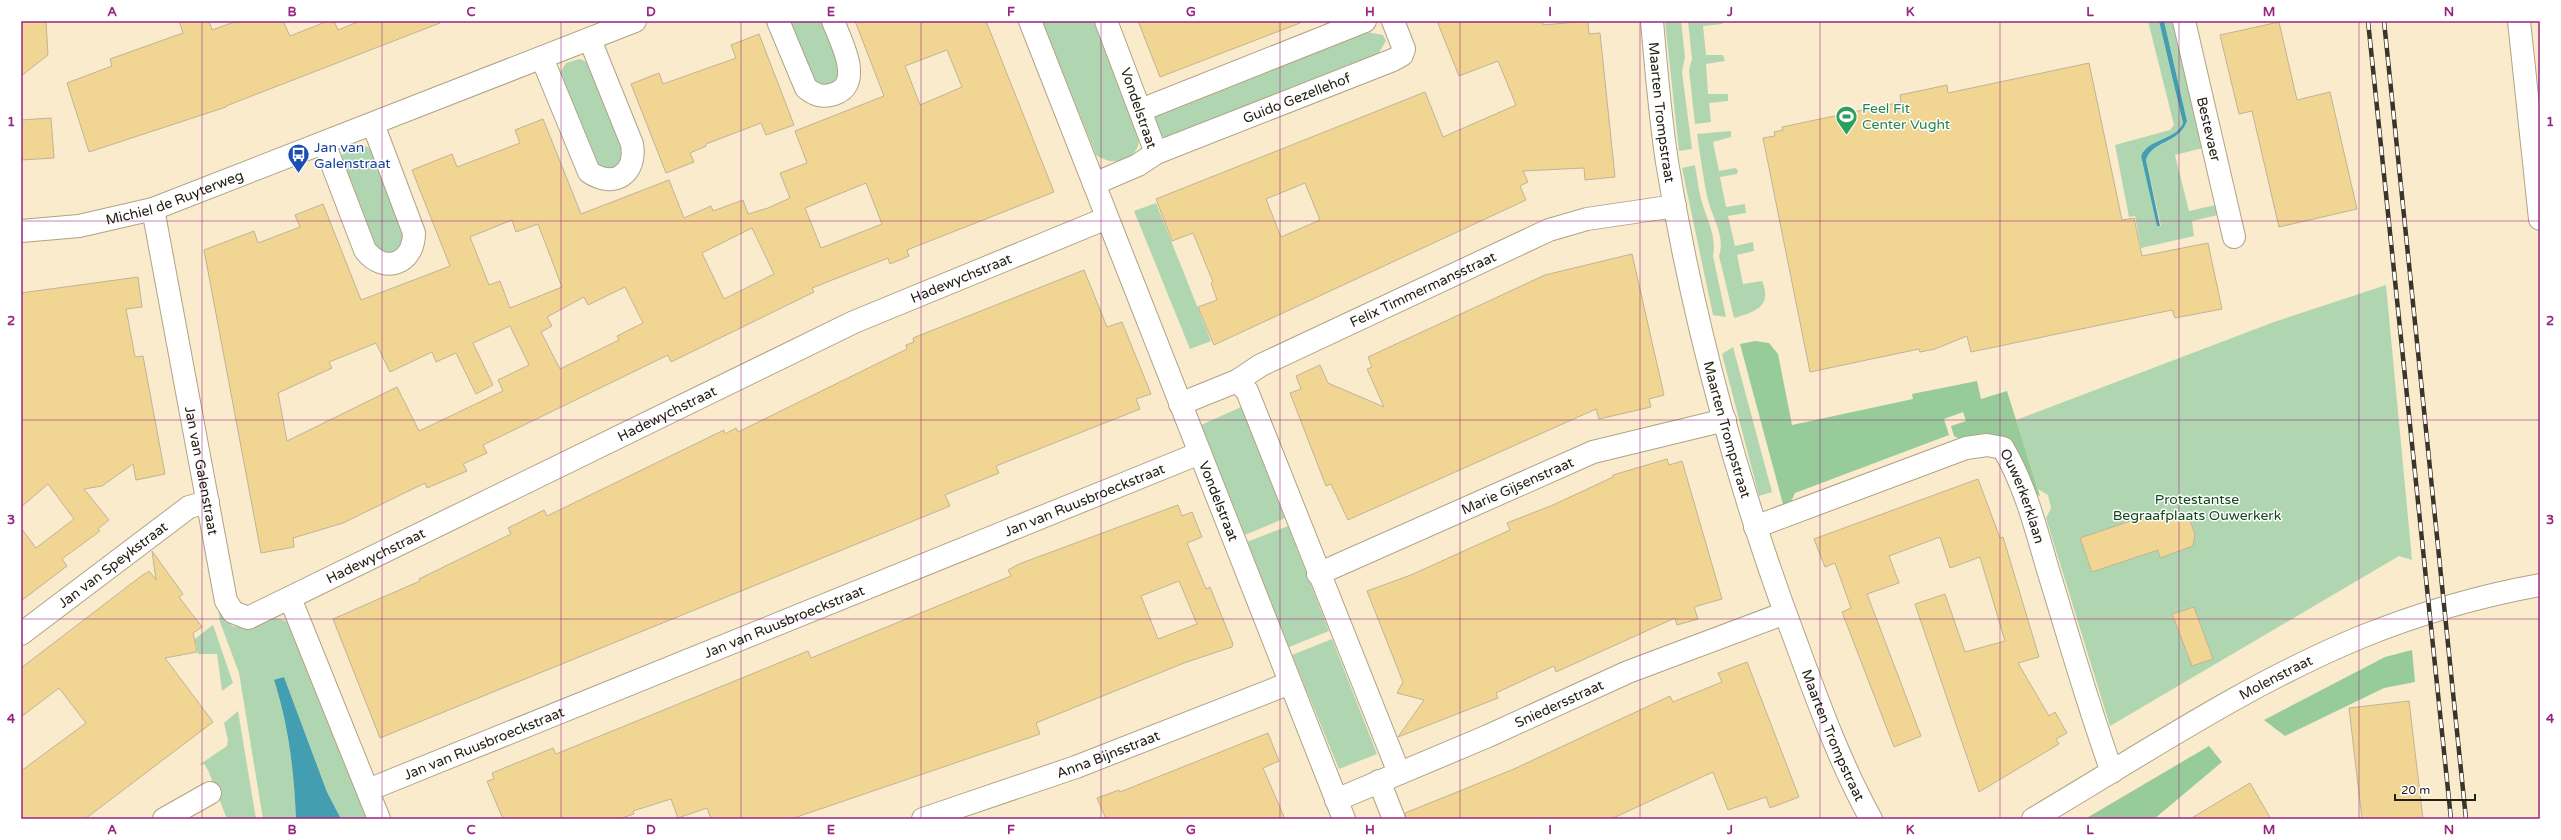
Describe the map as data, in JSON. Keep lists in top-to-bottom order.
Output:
{
  "streets": {
    "street": [
      "Guido Gezellehof",
      "Vondelstraat",
      "Maarten Trompstraat",
      "Bestevaer",
      "Michiel de Ruyterweg",
      "Hadewychstraat",
      "Felix Timmermansstraat",
      "Jan van Galenstraat",
      "Marie Gijsenstraat",
      "Ouwerkerklaan",
      "Jan van Ruusbroeckstraat",
      "Jan van Speykstraat",
      "Molenstraat",
      "Sniedersstraat",
      "Anna Bijnsstraat"
    ]
  },
  "crossings": [
    ["Guido Gezellehof", "Vondelstraat"],
    ["Vondelstraat", "Hadewychstraat"],
    ["Vondelstraat", "Felix Timmermansstraat"],
    ["Vondelstraat", "Jan van Ruusbroeckstraat"],
    ["Vondelstraat", "Sniedersstraat"],
    ["Vondelstraat", "Anna Bijnsstraat"],
    ["Maarten Trompstraat", "Felix Timmermansstraat"],
    ["Maarten Trompstraat", "Marie Gijsenstraat"],
    ["Maarten Trompstraat", "Ouwerkerklaan"],
    ["Maarten Trompstraat", "Sniedersstraat"],
    ["Michiel de Ruyterweg", "Jan van Galenstraat"],
    ["Hadewychstraat", "Jan van Galenstraat"],
    ["Jan van Galenstraat", "Jan van Speykstraat"],
    ["Ouwerkerklaan", "Molenstraat"]
  ],
  "parks": ["Protestantse Begraafplaats Ouwerkerk"],
  "places": {
    "sports": ["Feel Fit Center Vught"],
    "bus stop": ["Jan van Galenstraat"]
  },
  "scale_bar": "20 m",
  "grid": {
    "columns": [
      "A",
      "B",
      "C",
      "D",
      "E",
      "F",
      "G",
      "H",
      "I",
      "J",
      "K",
      "L",
      "M",
      "N"
    ],
    "rows": [
      "1",
      "2",
      "3",
      "4"
    ]
  }
}
